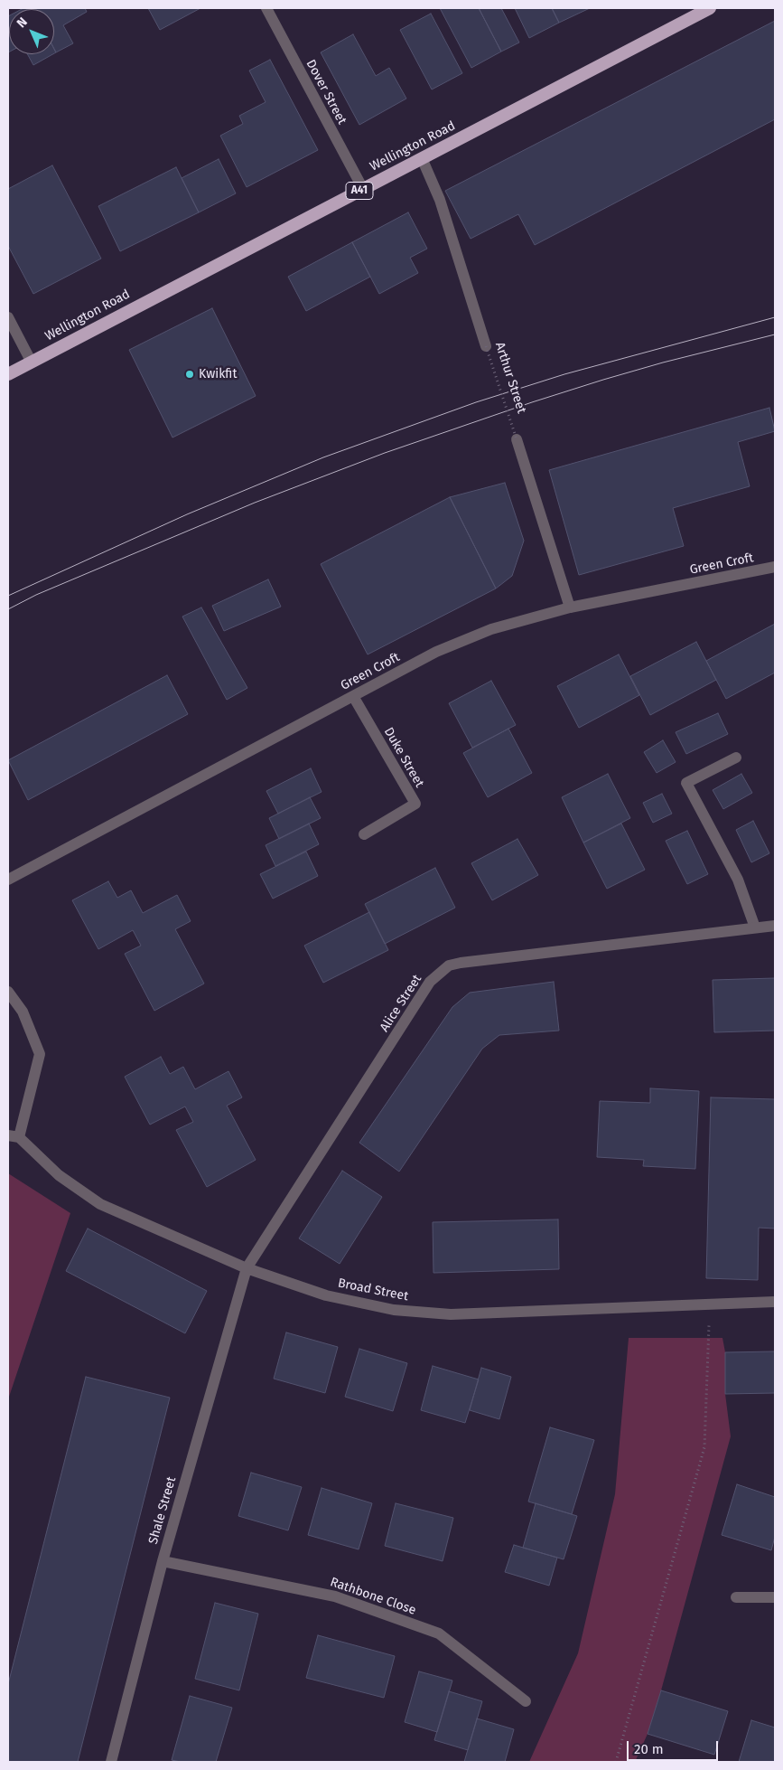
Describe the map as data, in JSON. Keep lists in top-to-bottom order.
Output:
{
  "streets": {
    "highway": ["Wellington Road", "A41"],
    "street": [
      "Dover Street",
      "Arthur Street",
      "Green Croft",
      "Duke Street",
      "Alice Street",
      "Broad Street",
      "Shale Street",
      "Rathbone Close"
    ]
  },
  "crossings": [
    ["Dover Street", "Wellington Road"],
    ["Wellington Road", "Arthur Street"],
    ["Green Croft", "Duke Street"],
    ["Alice Street", "Broad Street"],
    ["Alice Street", "Shale Street"],
    ["Broad Street", "Shale Street"],
    ["Shale Street", "Rathbone Close"]
  ],
  "places": ["Kwikfit"],
  "scale_bar": "20 m",
  "north": "top left"
}
